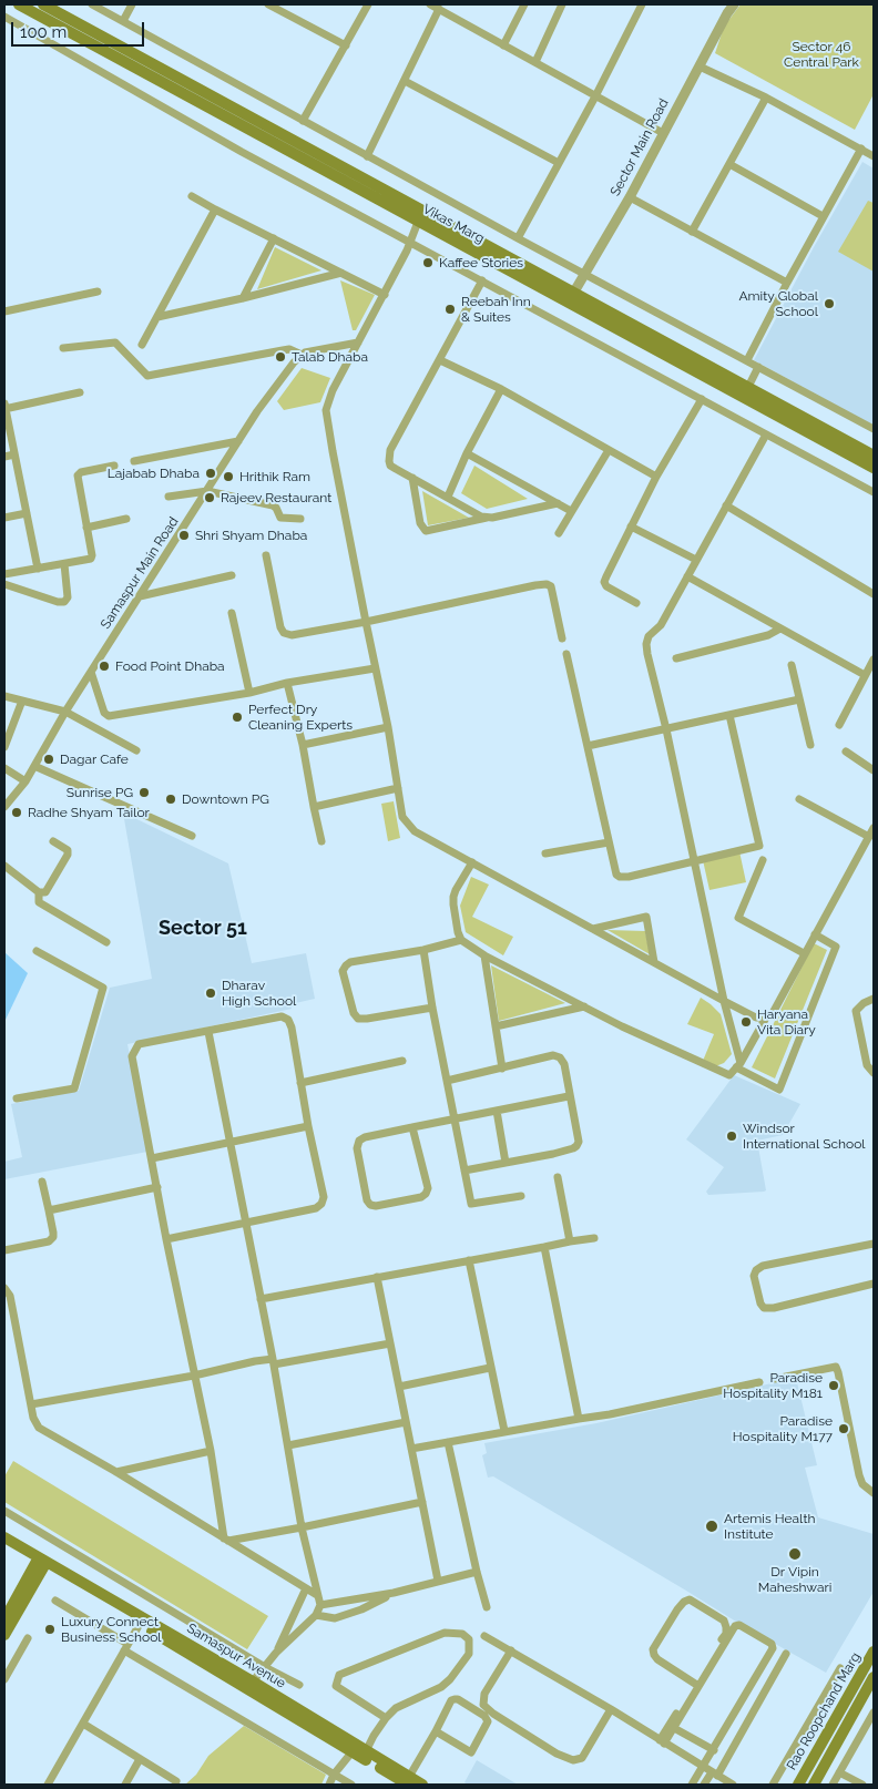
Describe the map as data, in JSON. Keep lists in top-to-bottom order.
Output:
{
  "streets": {
    "main road": ["Vikas Marg", "Samaspur Avenue", "Rao Roopchand Marg"],
    "street": ["Sector Main Road", "Samaspur Main Road"]
  },
  "crossings": [
    ["Sector Main Road", "Vikas Marg"]
  ],
  "districts": ["Sector 51"],
  "parks": ["Sector 46 Central Park"],
  "places": [
    "Kaffee Stories",
    "Amity Global School",
    "Reebah Inn & Suites",
    "Talab Dhaba",
    "Lajabab Dhaba",
    "Hrithik Ram",
    "Rajeev Restaurant",
    "Shri Shyam Dhaba",
    "Food Point Dhaba",
    "Perfect Dry Cleaning Experts",
    "Dagar Cafe",
    "Sunrise PG",
    "Downtown PG",
    "Radhe Shyam Tailor",
    "Dharav High School",
    "Haryana Vita Diary",
    "Windsor International School",
    "Paradise Hospitality M181",
    "Paradise Hospitality M177",
    "Artemis Health Institute",
    "Dr Vipin Maheshwari",
    "Luxury Connect Business School"
  ],
  "scale_bar": "100 m"
}
